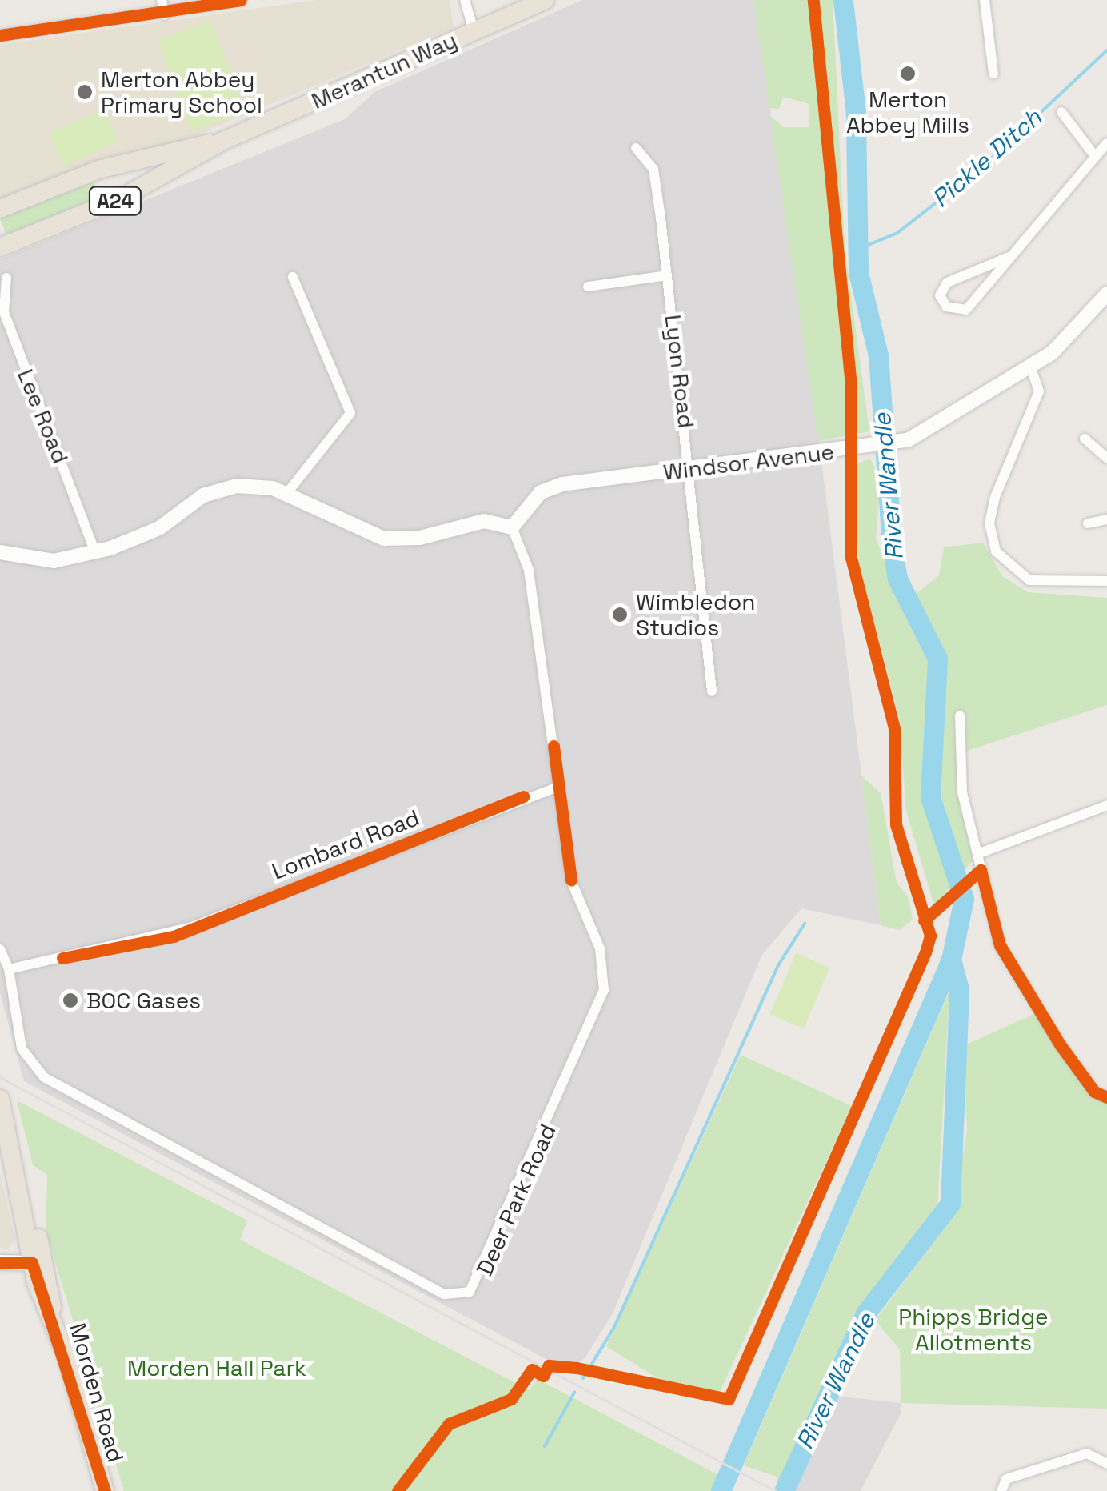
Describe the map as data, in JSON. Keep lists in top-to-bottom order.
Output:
{
  "streets": {
    "highway": ["Merantun Way", "A24", "Morden Road"],
    "street": [
      "Lyon Road",
      "Lee Road",
      "Windsor Avenue",
      "Lombard Road",
      "Deer Park Road"
    ]
  },
  "crossings": [
    ["Lyon Road", "Windsor Avenue"],
    ["Windsor Avenue", "Deer Park Road"],
    ["Lombard Road", "Deer Park Road"]
  ],
  "water": ["Pickle Ditch", "River Wandle"],
  "parks": ["Phipps Bridge Allotments", "Morden Hall Park"],
  "places": [
    "Merton Abbey Mills",
    "Merton Abbey Primary School",
    "Wimbledon Studios",
    "BOC Gases"
  ]
}
